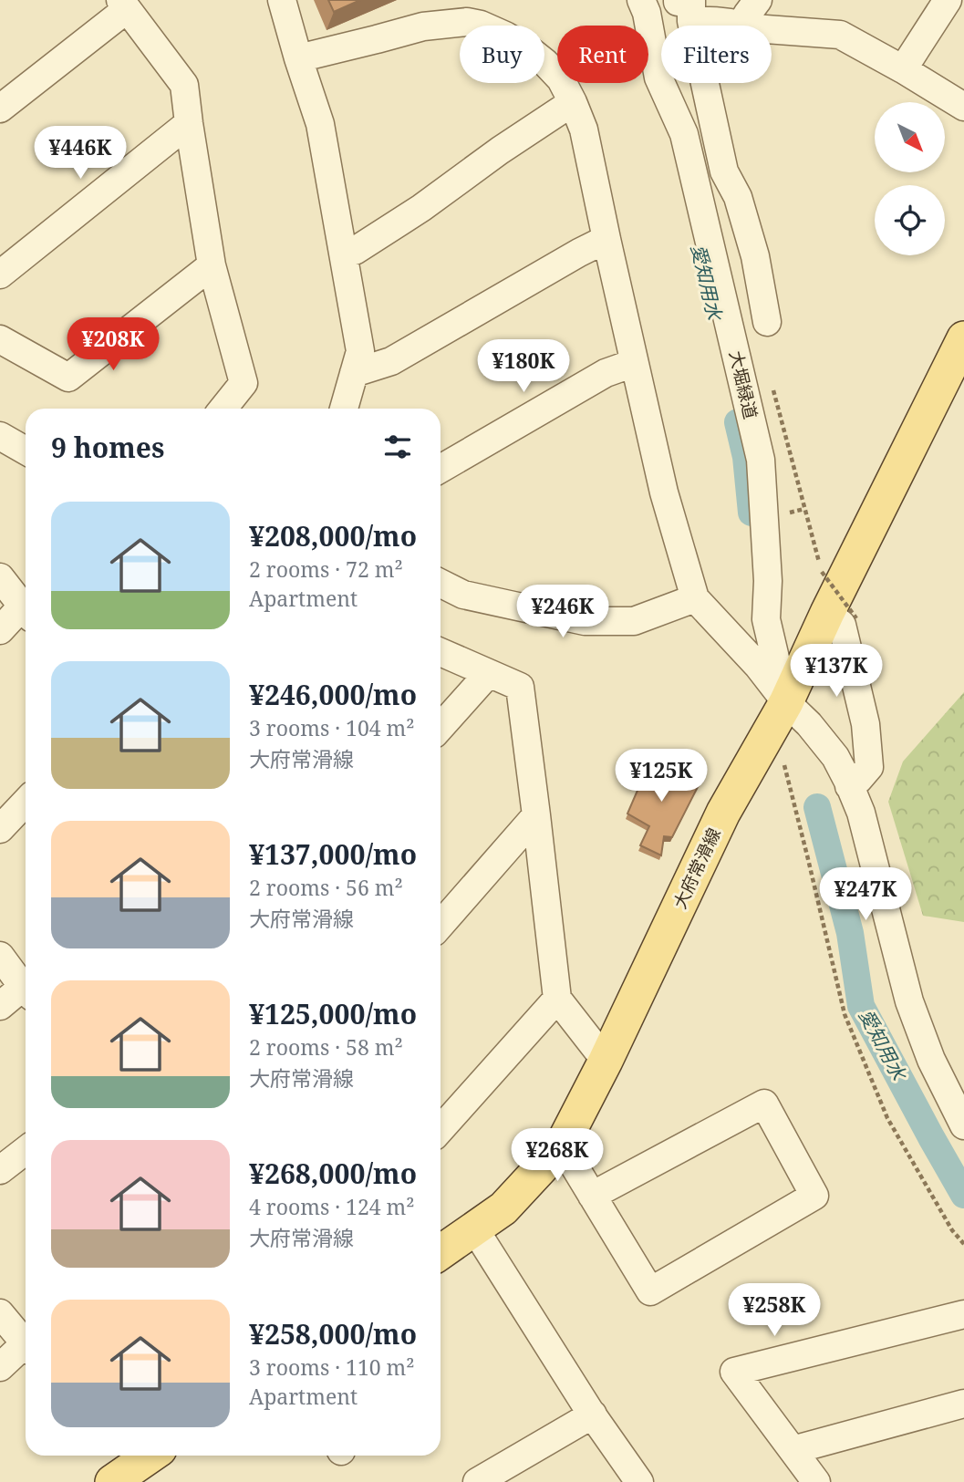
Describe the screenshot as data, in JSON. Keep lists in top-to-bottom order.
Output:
{
  "streets": {
    "main road": ["大府常滑線"],
    "street": ["大堀緑道"]
  },
  "crossings": [
    ["大堀緑道", "大府常滑線"]
  ],
  "water": ["愛知用水"],
  "north": "bottom right",
  "page": {
    "chip": ["Buy", "Rent", "Filters"],
    "price": [
      "¥446K",
      "¥208K",
      "¥180K",
      "¥246K",
      "¥137K",
      "¥125K",
      "¥247K",
      "¥268K",
      "¥258K"
    ],
    "heading": "9 homes",
    "list": [
      {
        "name": "¥208,000/mo",
        "note": "2 rooms · 72 m² · Apartment"
      },
      {
        "name": "¥246,000/mo",
        "note": "3 rooms · 104 m² · 大府常滑線"
      },
      {
        "name": "¥137,000/mo",
        "note": "2 rooms · 56 m² · 大府常滑線"
      },
      {
        "name": "¥125,000/mo",
        "note": "2 rooms · 58 m² · 大府常滑線"
      },
      {
        "name": "¥268,000/mo",
        "note": "4 rooms · 124 m² · 大府常滑線"
      },
      {
        "name": "¥258,000/mo",
        "note": "3 rooms · 110 m² · Apartment"
      }
    ]
  }
}
